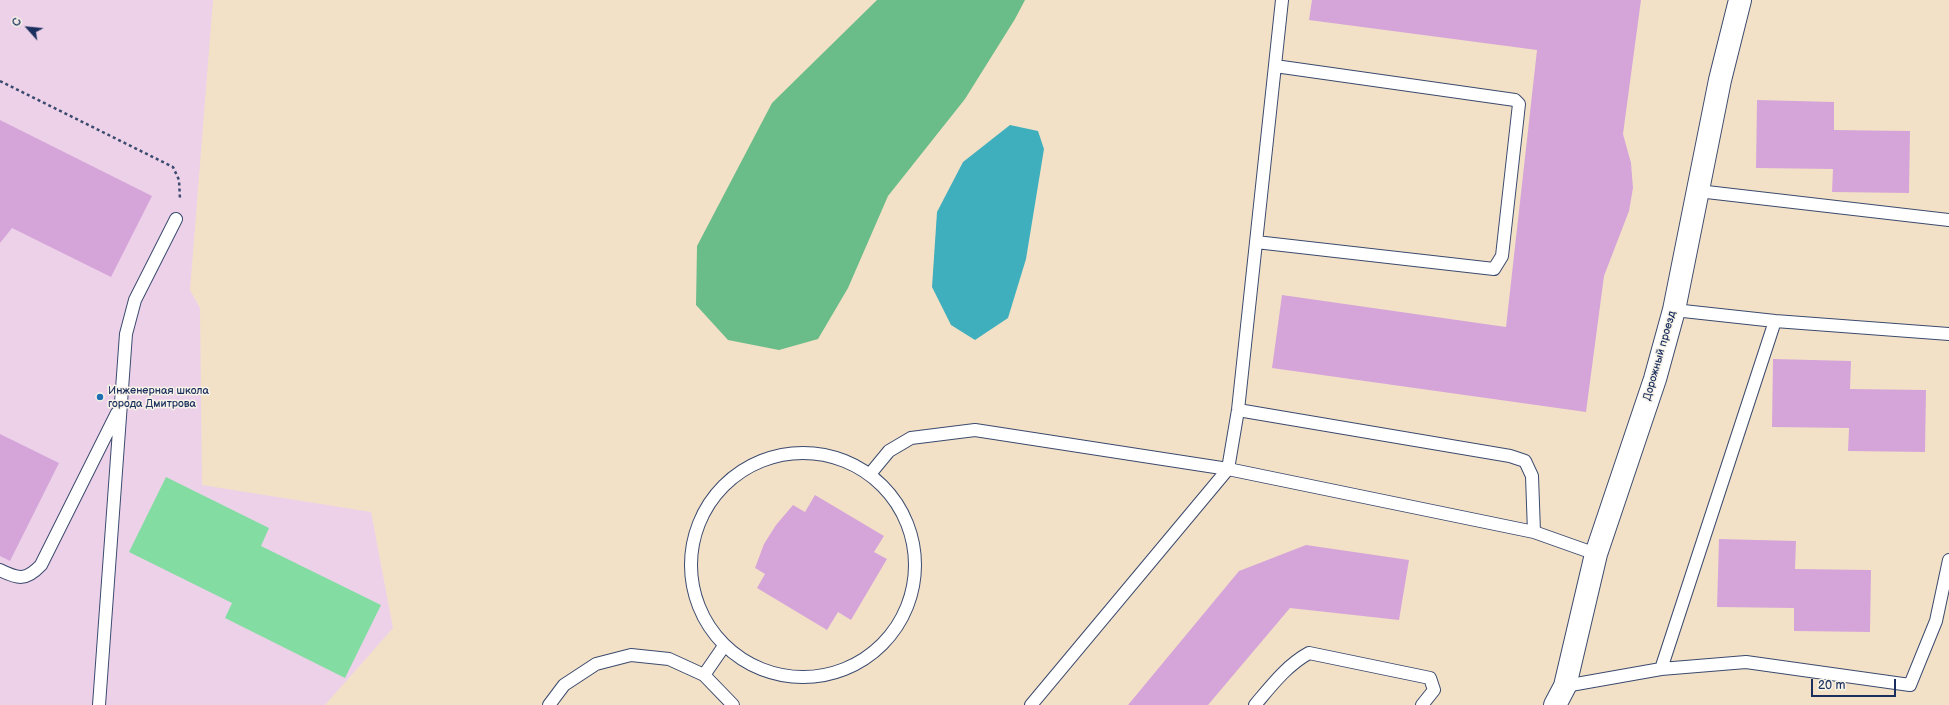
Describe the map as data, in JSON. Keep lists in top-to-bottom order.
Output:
{
  "streets": {
    "street": ["Дорожный проезд"]
  },
  "places": ["Инженерная школа города Дмитрова"],
  "scale_bar": "20 m",
  "north": "top left"
}
